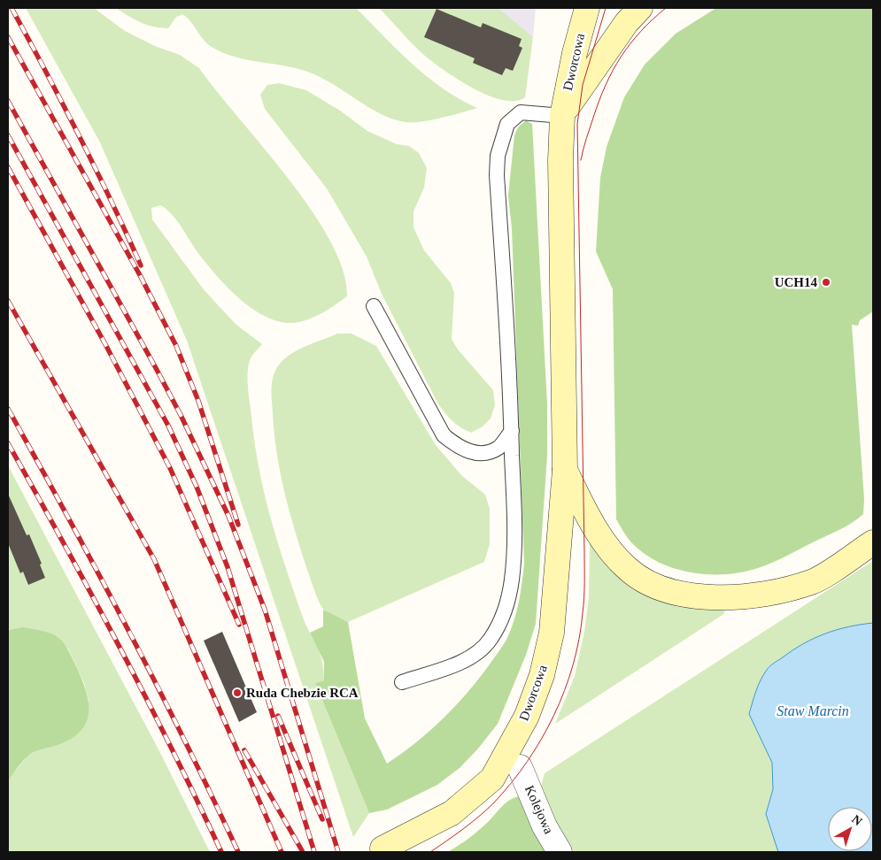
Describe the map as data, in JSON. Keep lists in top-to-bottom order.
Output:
{
  "streets": {
    "main road": ["Dworcowa"],
    "street": ["Kolejowa"]
  },
  "water": ["Staw Marcin"],
  "places": ["UCH14", "Ruda Chebzie RCA"],
  "north": "top right"
}
